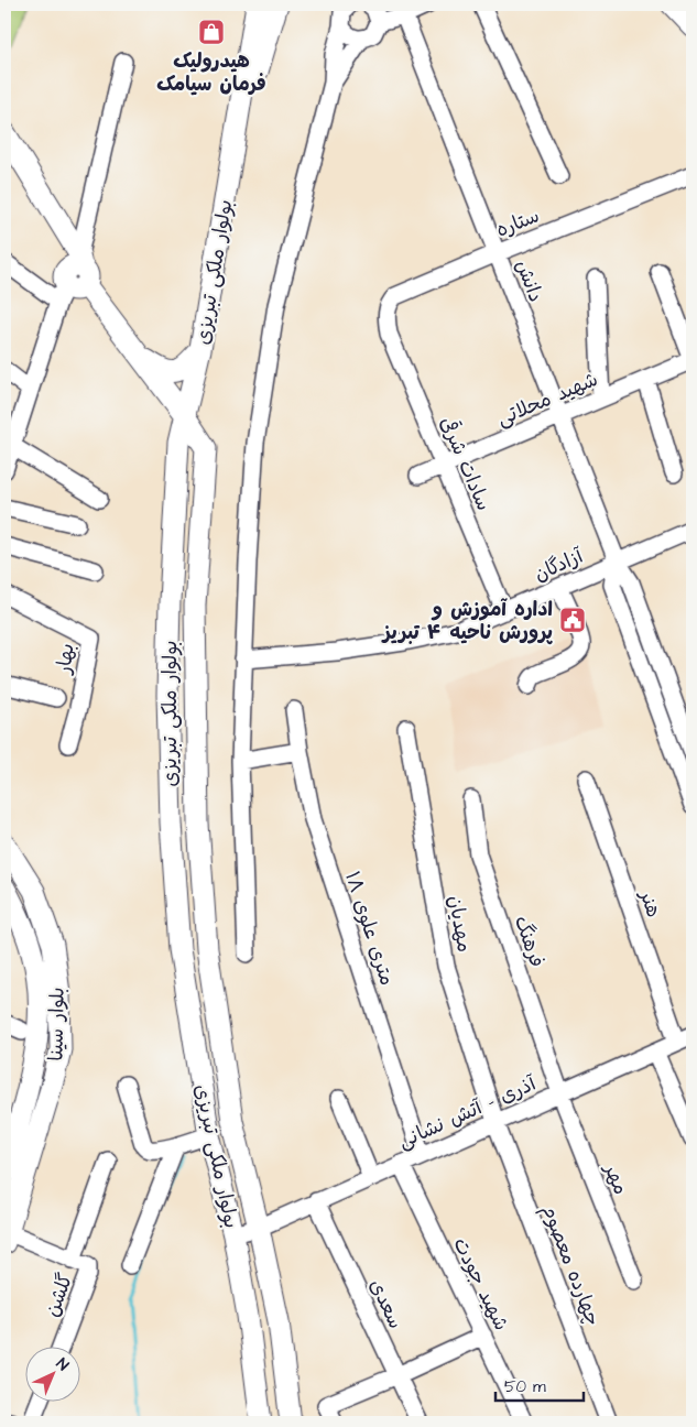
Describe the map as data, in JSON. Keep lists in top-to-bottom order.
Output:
{
  "streets": {
    "main road": ["بولوار ملکی تبریزی", "بلوار سینا"],
    "street": [
      "ستاره",
      "دانش",
      "شهید محلاتی",
      "سادات شرقی",
      "آزادگان",
      "بهار",
      "هنر",
      "مهدیان",
      "۱۸ متری علوی",
      "فرهنگ",
      "آذرى - آتش نشانى",
      "مهر",
      "چهارده معصوم",
      "شهید جودت",
      "گلشن",
      "سعدی"
    ]
  },
  "crossings": [
    ["ستاره", "دانش"],
    ["ستاره", "سادات شرقی"],
    ["بولوار ملکی تبریزی", "آذرى - آتش نشانى"],
    ["دانش", "شهید محلاتی"],
    ["دانش", "آزادگان"],
    ["شهید محلاتی", "سادات شرقی"],
    ["سادات شرقی", "آزادگان"],
    ["هنر", "آذرى - آتش نشانى"],
    ["مهدیان", "آذرى - آتش نشانى"],
    ["مهدیان", "چهارده معصوم"],
    ["۱۸ متری علوی", "آذرى - آتش نشانى"],
    ["فرهنگ", "آذرى - آتش نشانى"],
    ["فرهنگ", "مهر"],
    ["بلوار سینا", "گلشن"],
    ["آذرى - آتش نشانى", "مهر"],
    ["آذرى - آتش نشانى", "چهارده معصوم"],
    ["آذرى - آتش نشانى", "شهید جودت"],
    ["آذرى - آتش نشانى", "سعدی"]
  ],
  "places": {
    "shop": ["هیدرولیک فرمان سیامک"],
    "public building": ["اداره آموزش و پرورش ناحیه ۴ تبریز"]
  },
  "scale_bar": "50 m",
  "north": "top right"
}
